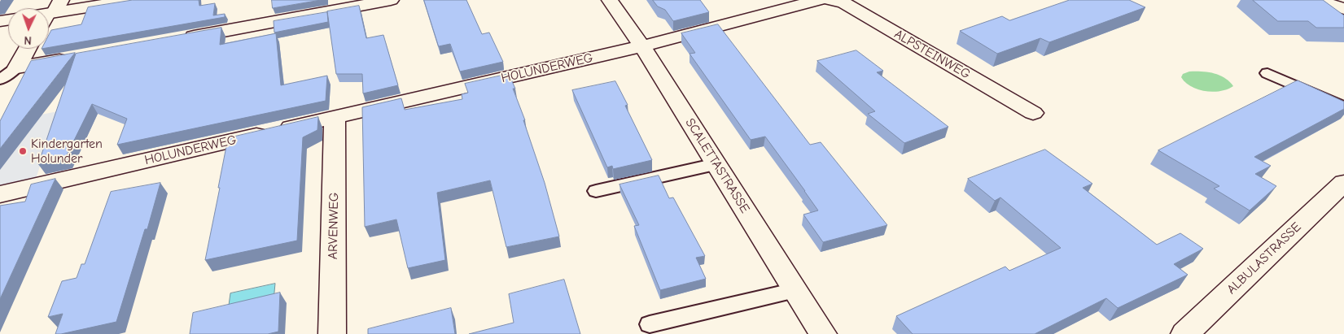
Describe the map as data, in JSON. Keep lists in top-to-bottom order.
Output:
{
  "streets": {
    "street": [
      "ALPSTEINWEG",
      "HOLUNDERWEG",
      "SCALETTASTRASSE",
      "ARVENWEG",
      "ALBULASTRASSE"
    ]
  },
  "crossings": [
    ["HOLUNDERWEG", "SCALETTASTRASSE"],
    ["HOLUNDERWEG", "ARVENWEG"]
  ],
  "places": ["Kindergarten Holunder"],
  "north": "bottom"
}
